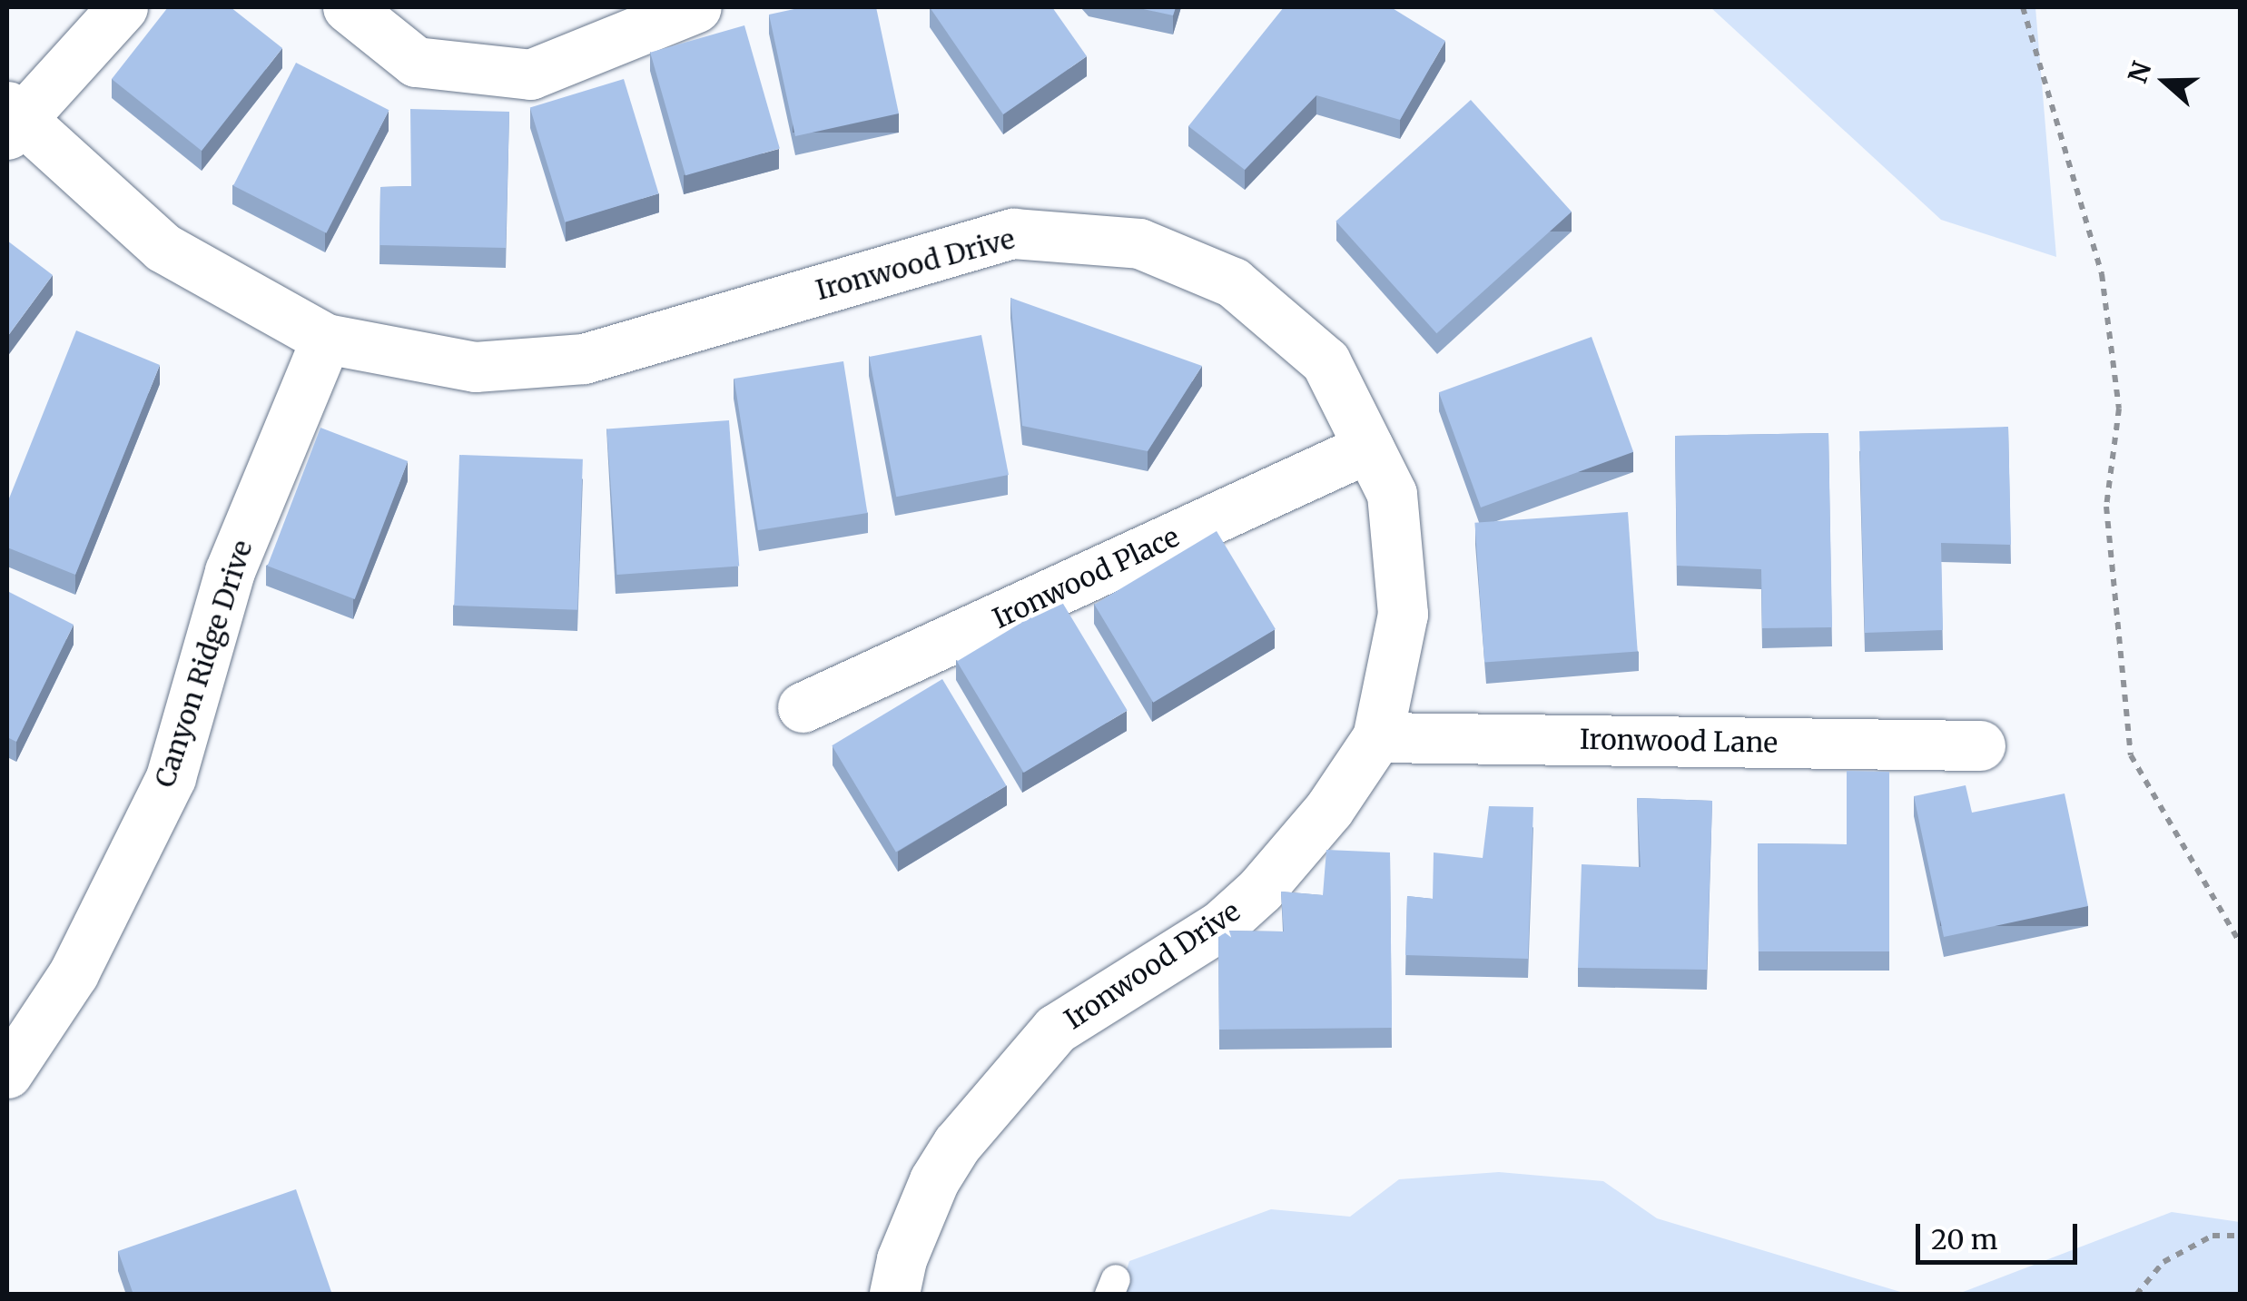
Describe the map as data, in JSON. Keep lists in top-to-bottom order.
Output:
{
  "streets": {
    "street": [
      "Ironwood Drive",
      "Ironwood Place",
      "Canyon Ridge Drive",
      "Ironwood Lane"
    ]
  },
  "crossings": [
    ["Ironwood Drive", "Ironwood Place"],
    ["Ironwood Drive", "Canyon Ridge Drive"],
    ["Ironwood Drive", "Ironwood Lane"]
  ],
  "scale_bar": "20 m",
  "north": "left"
}
